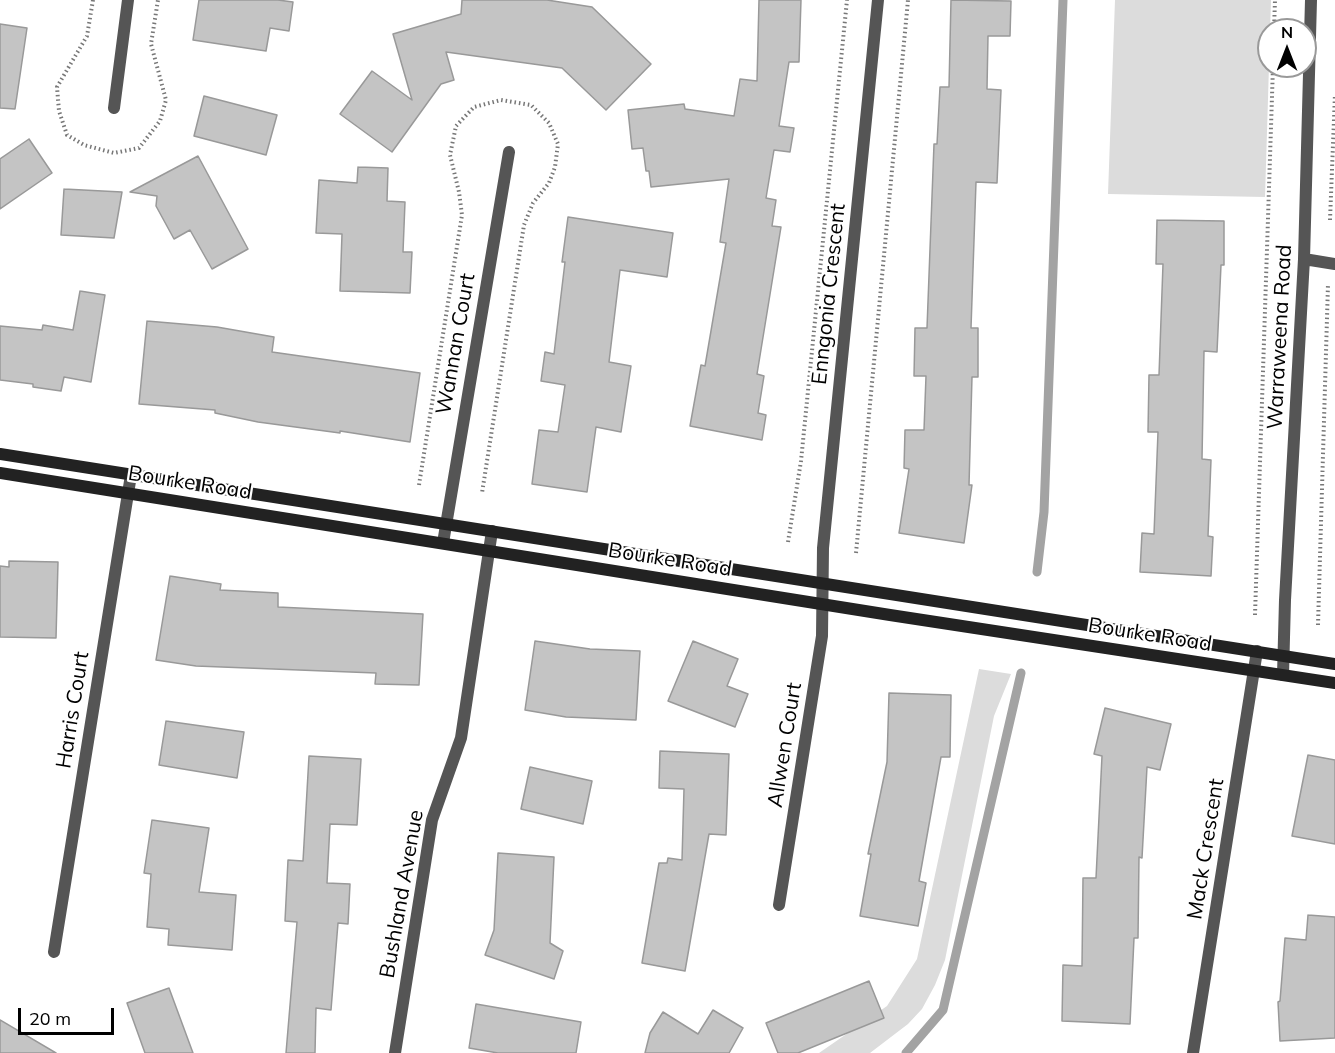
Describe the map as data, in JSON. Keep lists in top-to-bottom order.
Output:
{
  "streets": {
    "main road": ["Bourke Road"],
    "street": [
      "Enngonia Crescent",
      "Warraweena Road",
      "Wannan Court",
      "Harris Court",
      "Allwen Court",
      "Mack Crescent",
      "Bushland Avenue"
    ]
  },
  "crossings": [
    ["Enngonia Crescent", "Bourke Road"],
    ["Enngonia Crescent", "Allwen Court"],
    ["Warraweena Road", "Bourke Road"],
    ["Wannan Court", "Bourke Road"],
    ["Bourke Road", "Harris Court"],
    ["Bourke Road", "Allwen Court"],
    ["Bourke Road", "Mack Crescent"],
    ["Bourke Road", "Bushland Avenue"]
  ],
  "scale_bar": "20 m",
  "north": "top"
}
